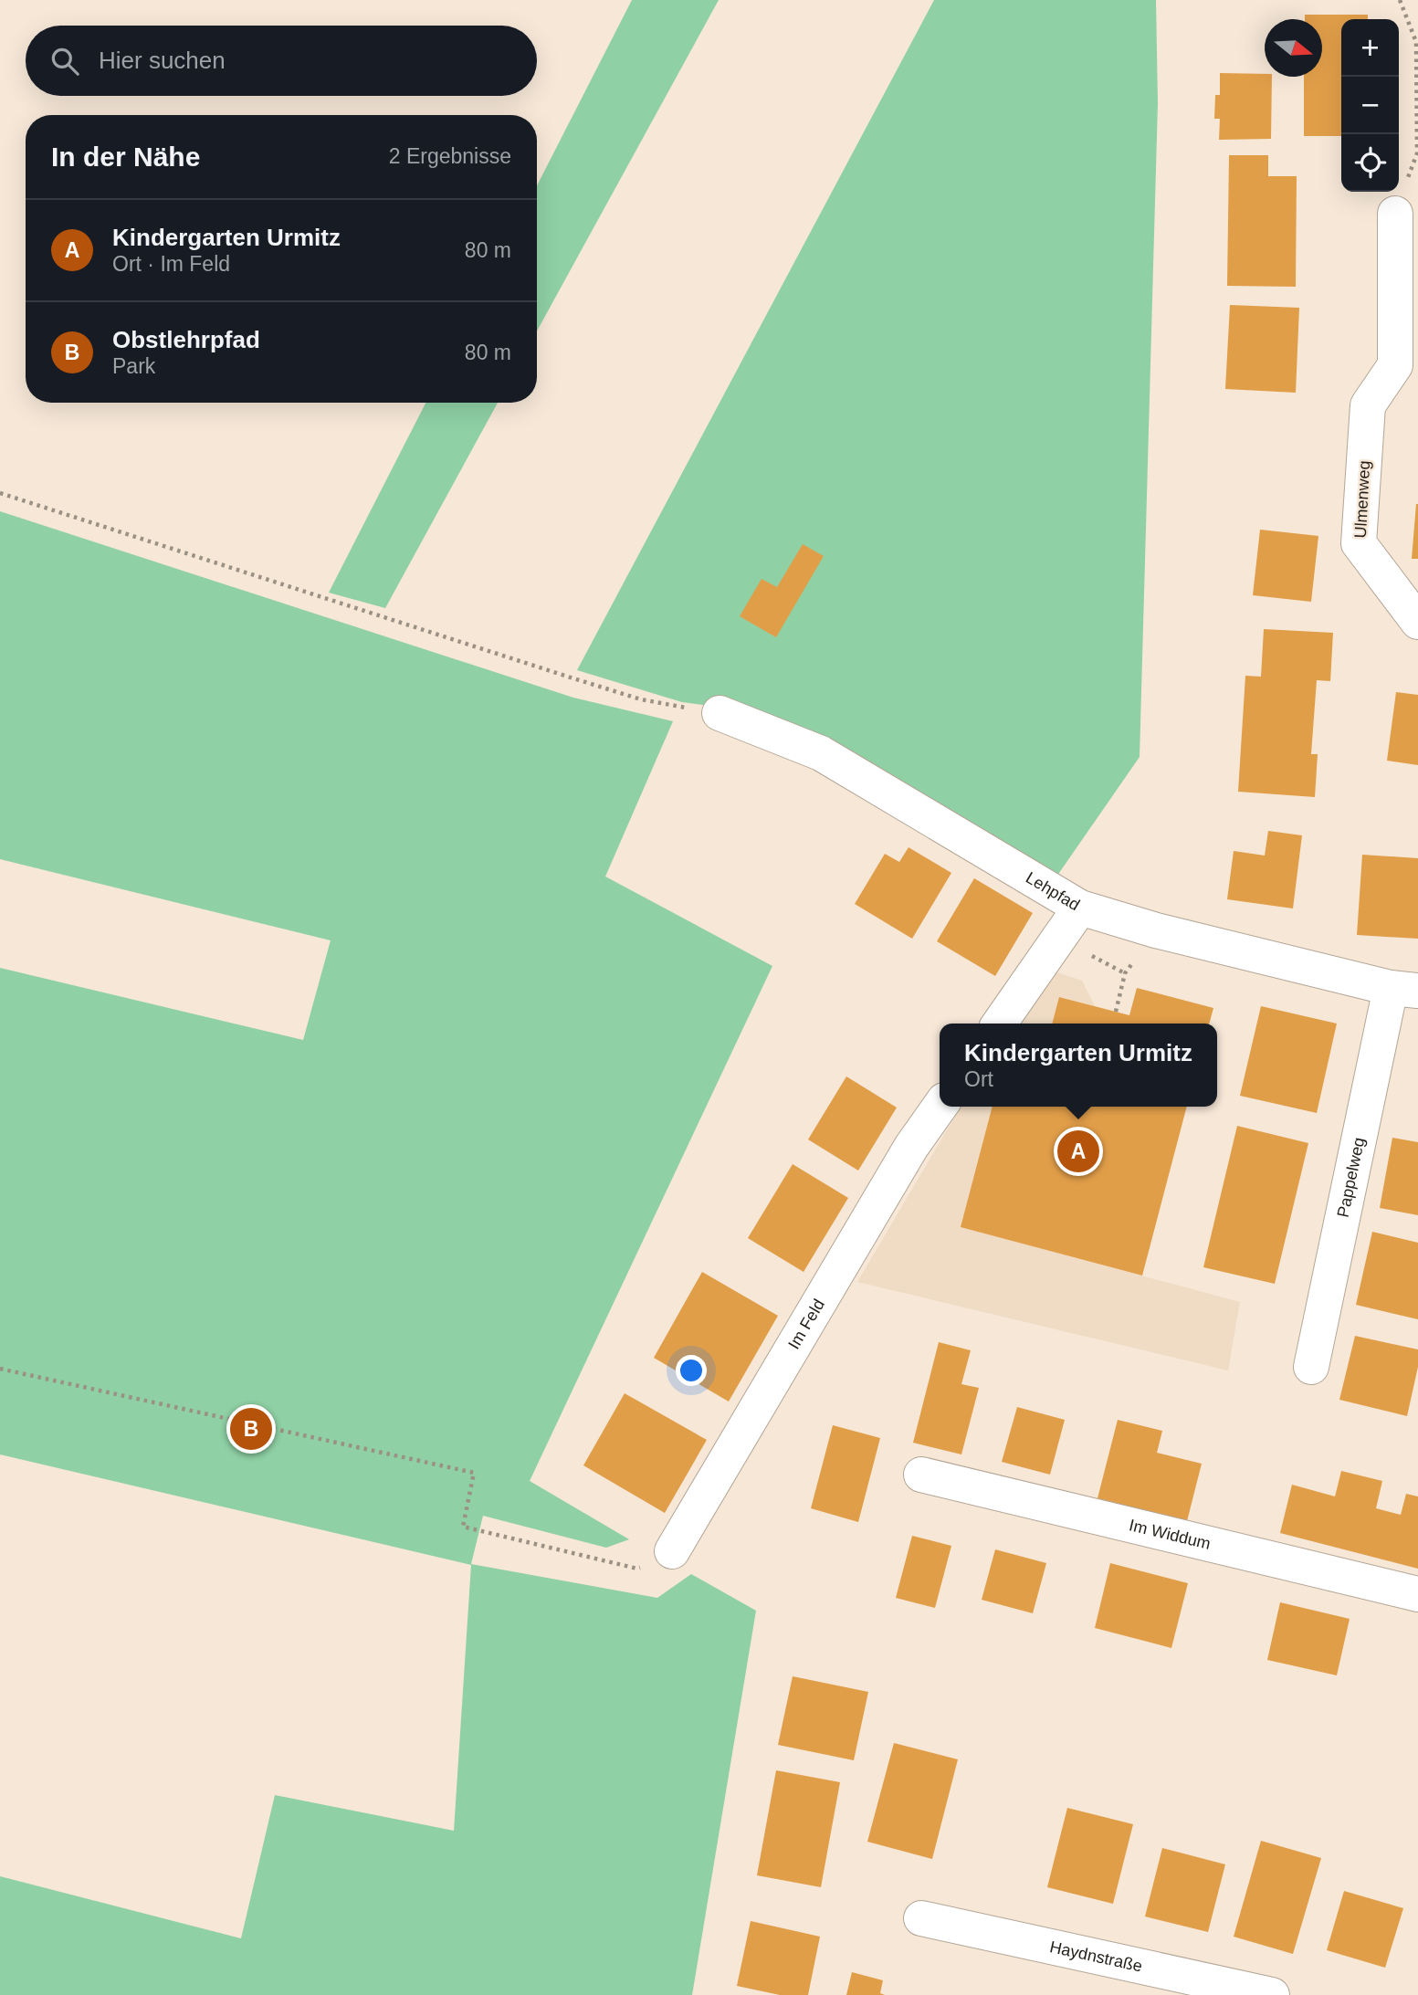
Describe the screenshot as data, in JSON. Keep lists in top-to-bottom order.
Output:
{
  "streets": {
    "street": [
      "Ulmenweg",
      "Lehpfad",
      "Pappelweg",
      "Im Feld",
      "Im Widdum",
      "Haydnstraße"
    ]
  },
  "crossings": [
    ["Lehpfad", "Pappelweg"]
  ],
  "north": "right",
  "page": {
    "map_buttons": ["+", "−"],
    "search": "Hier suchen",
    "heading": ["In der Nähe", "2 Ergebnisse"],
    "list": [
      {
        "mark": "A",
        "name": "Kindergarten Urmitz",
        "note": "Ort · Im Feld",
        "value": "80 m"
      },
      {
        "mark": "B",
        "name": "Obstlehrpfad",
        "note": "Park",
        "value": "80 m"
      }
    ],
    "popup": ["Kindergarten Urmitz", "Ort"],
    "pins": ["A", "B"]
  }
}
